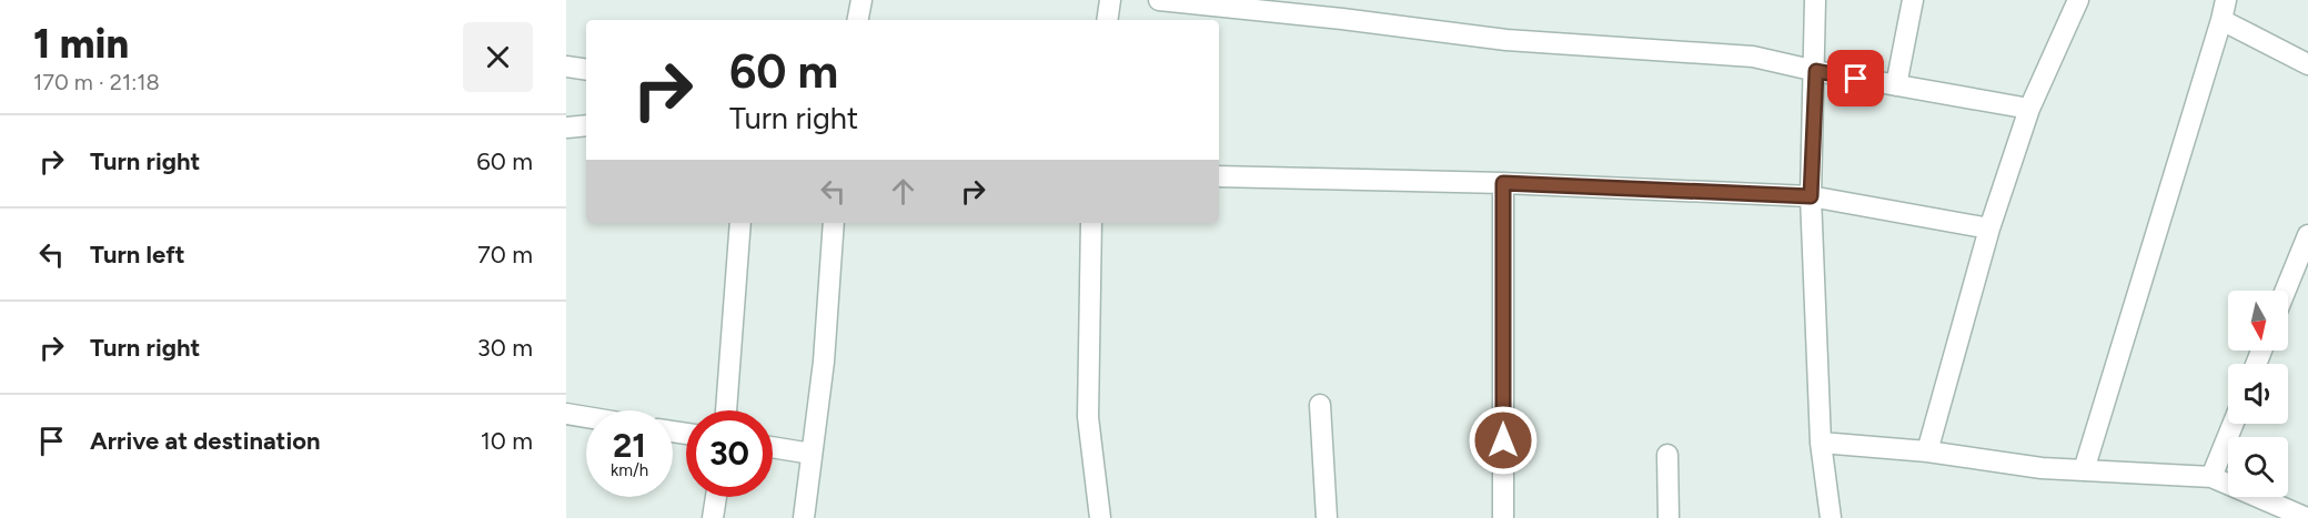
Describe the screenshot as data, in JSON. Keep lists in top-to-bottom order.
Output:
{
  "north": "bottom",
  "page": {
    "heading": ["1 min", "170 m · 21:18"],
    "turn": ["60 m", "Turn right"],
    "list": [
      {
        "name": "Turn right",
        "value": "60 m"
      },
      {
        "name": "Turn left",
        "value": "70 m"
      },
      {
        "name": "Turn right",
        "value": "30 m"
      },
      {
        "name": "Arrive at destination",
        "value": "10 m"
      }
    ],
    "speed": "21 km/h",
    "limit": "30"
  }
}
